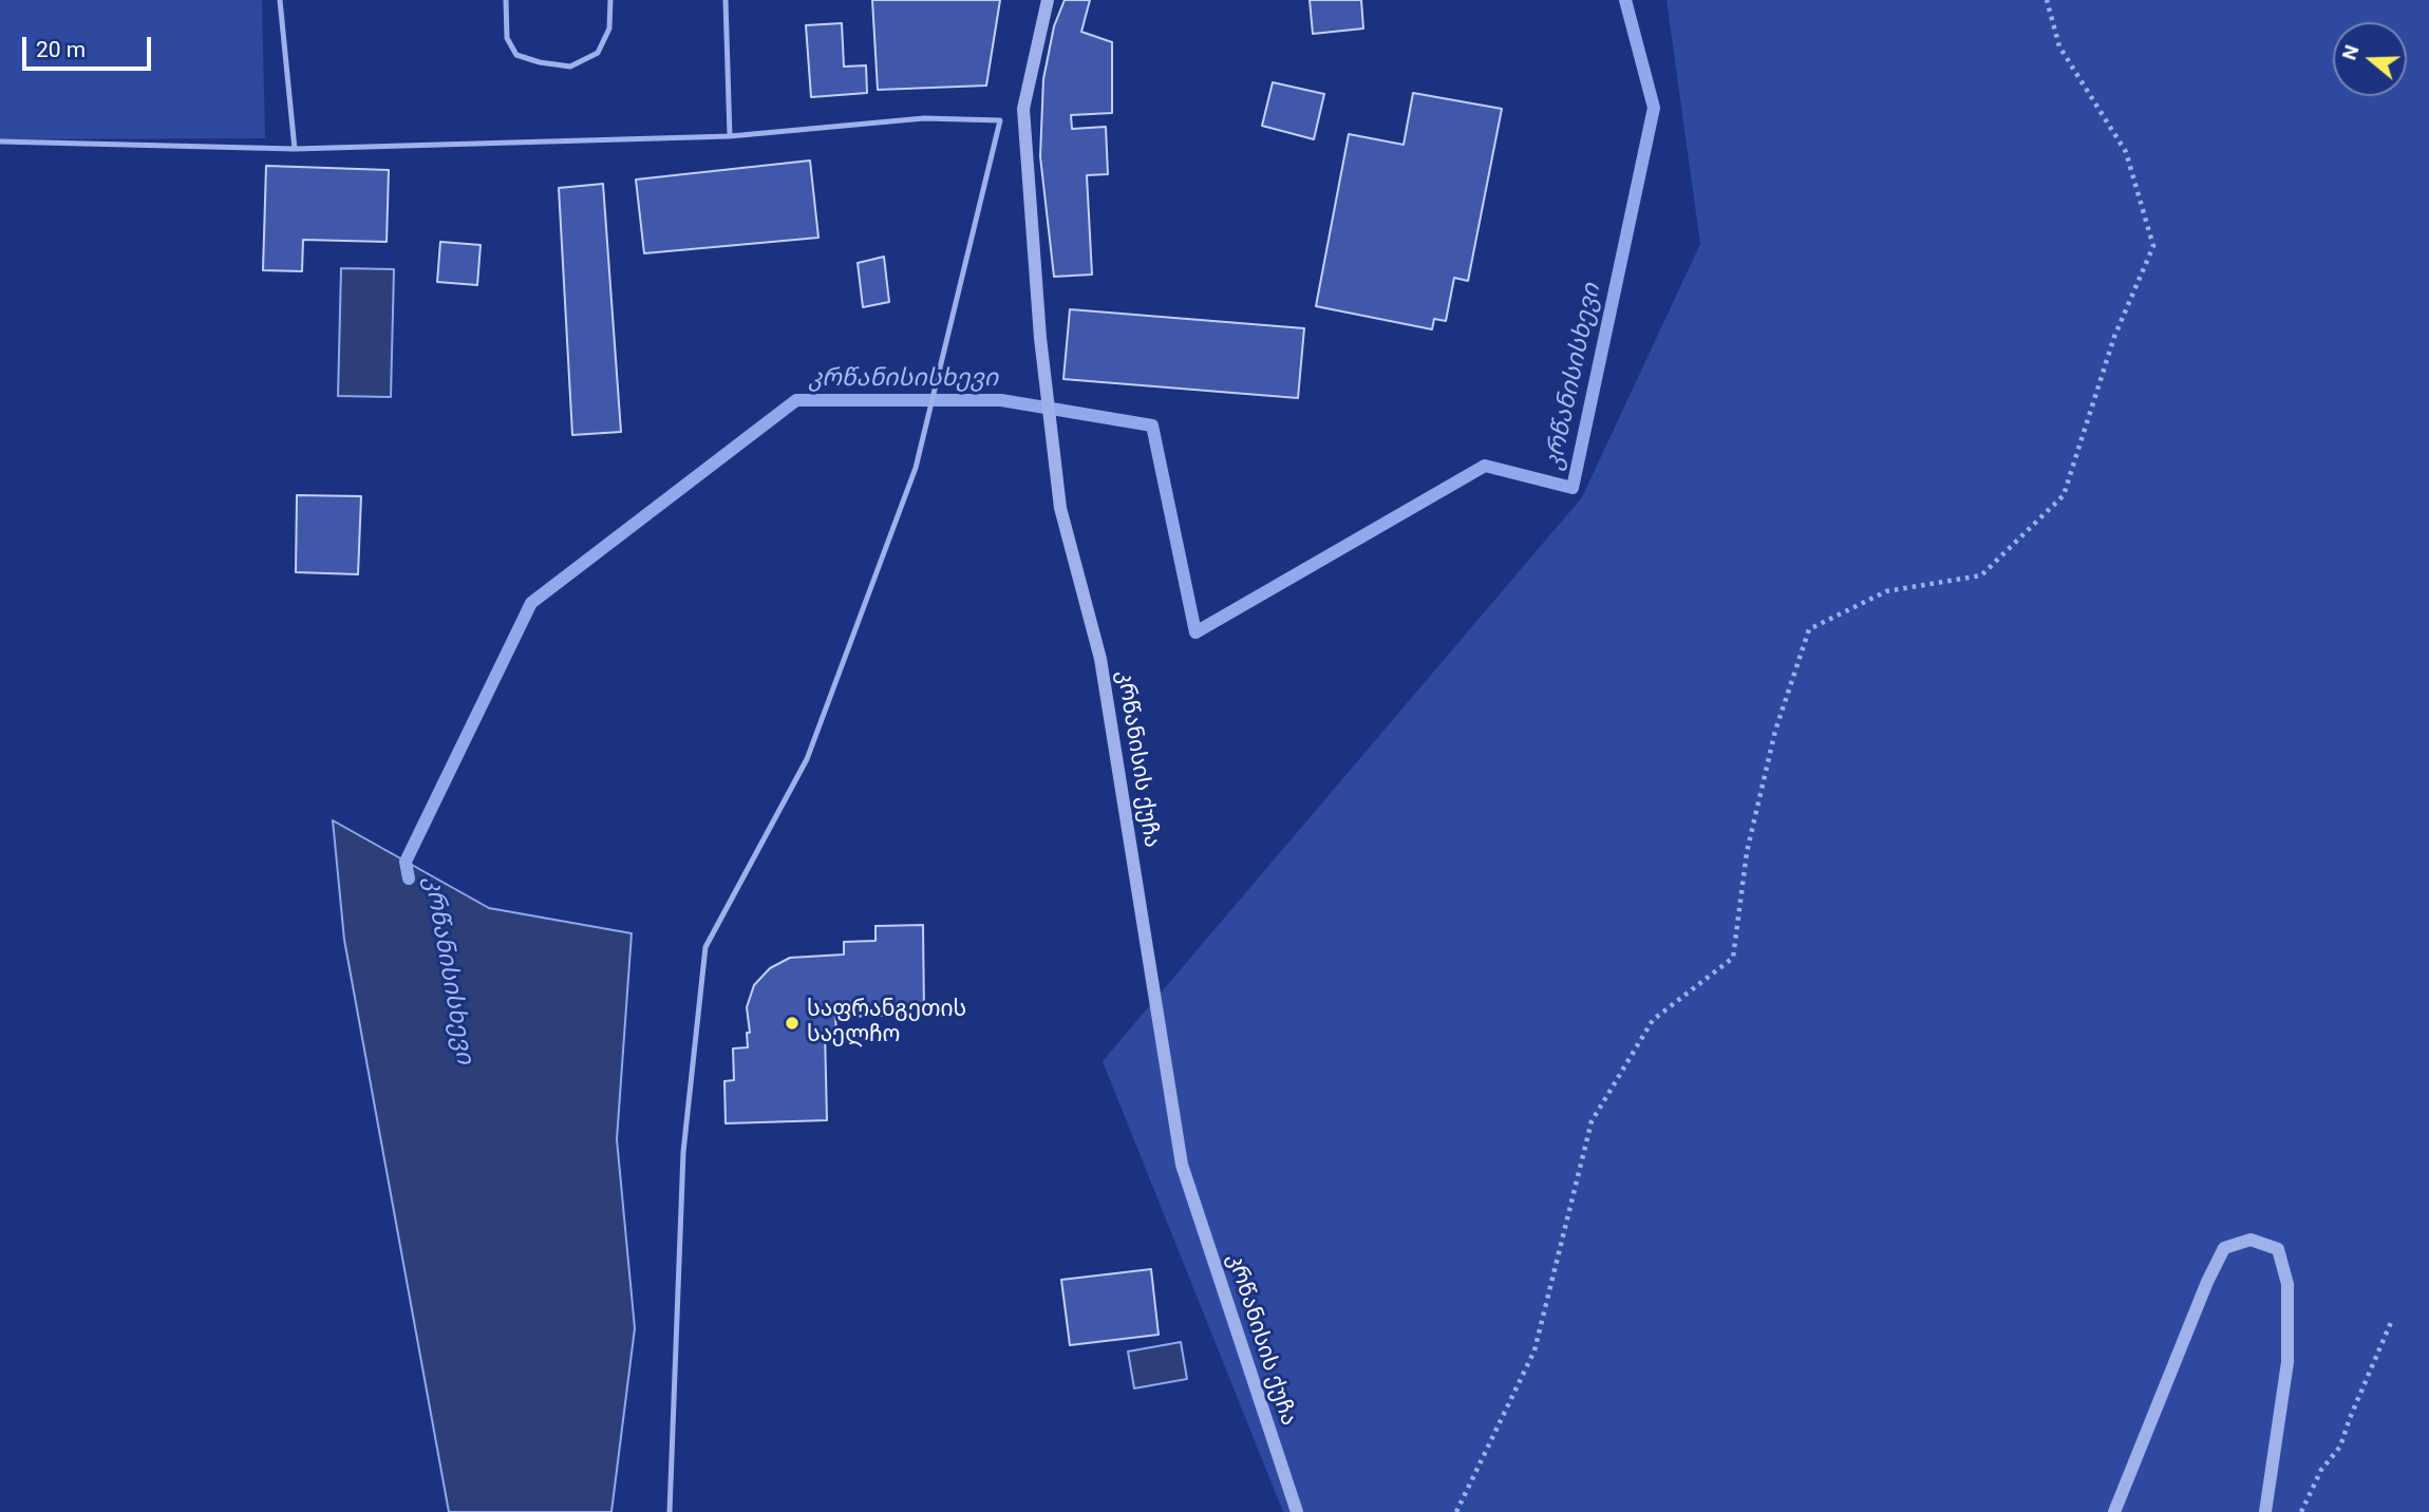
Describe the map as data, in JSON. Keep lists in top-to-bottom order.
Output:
{
  "streets": {
    "street": ["კრწანისის ქუჩა"]
  },
  "water": ["კრწანისისხევი"],
  "places": ["საფრანგეთის საელჩო"],
  "scale_bar": "20 m",
  "north": "left"
}
